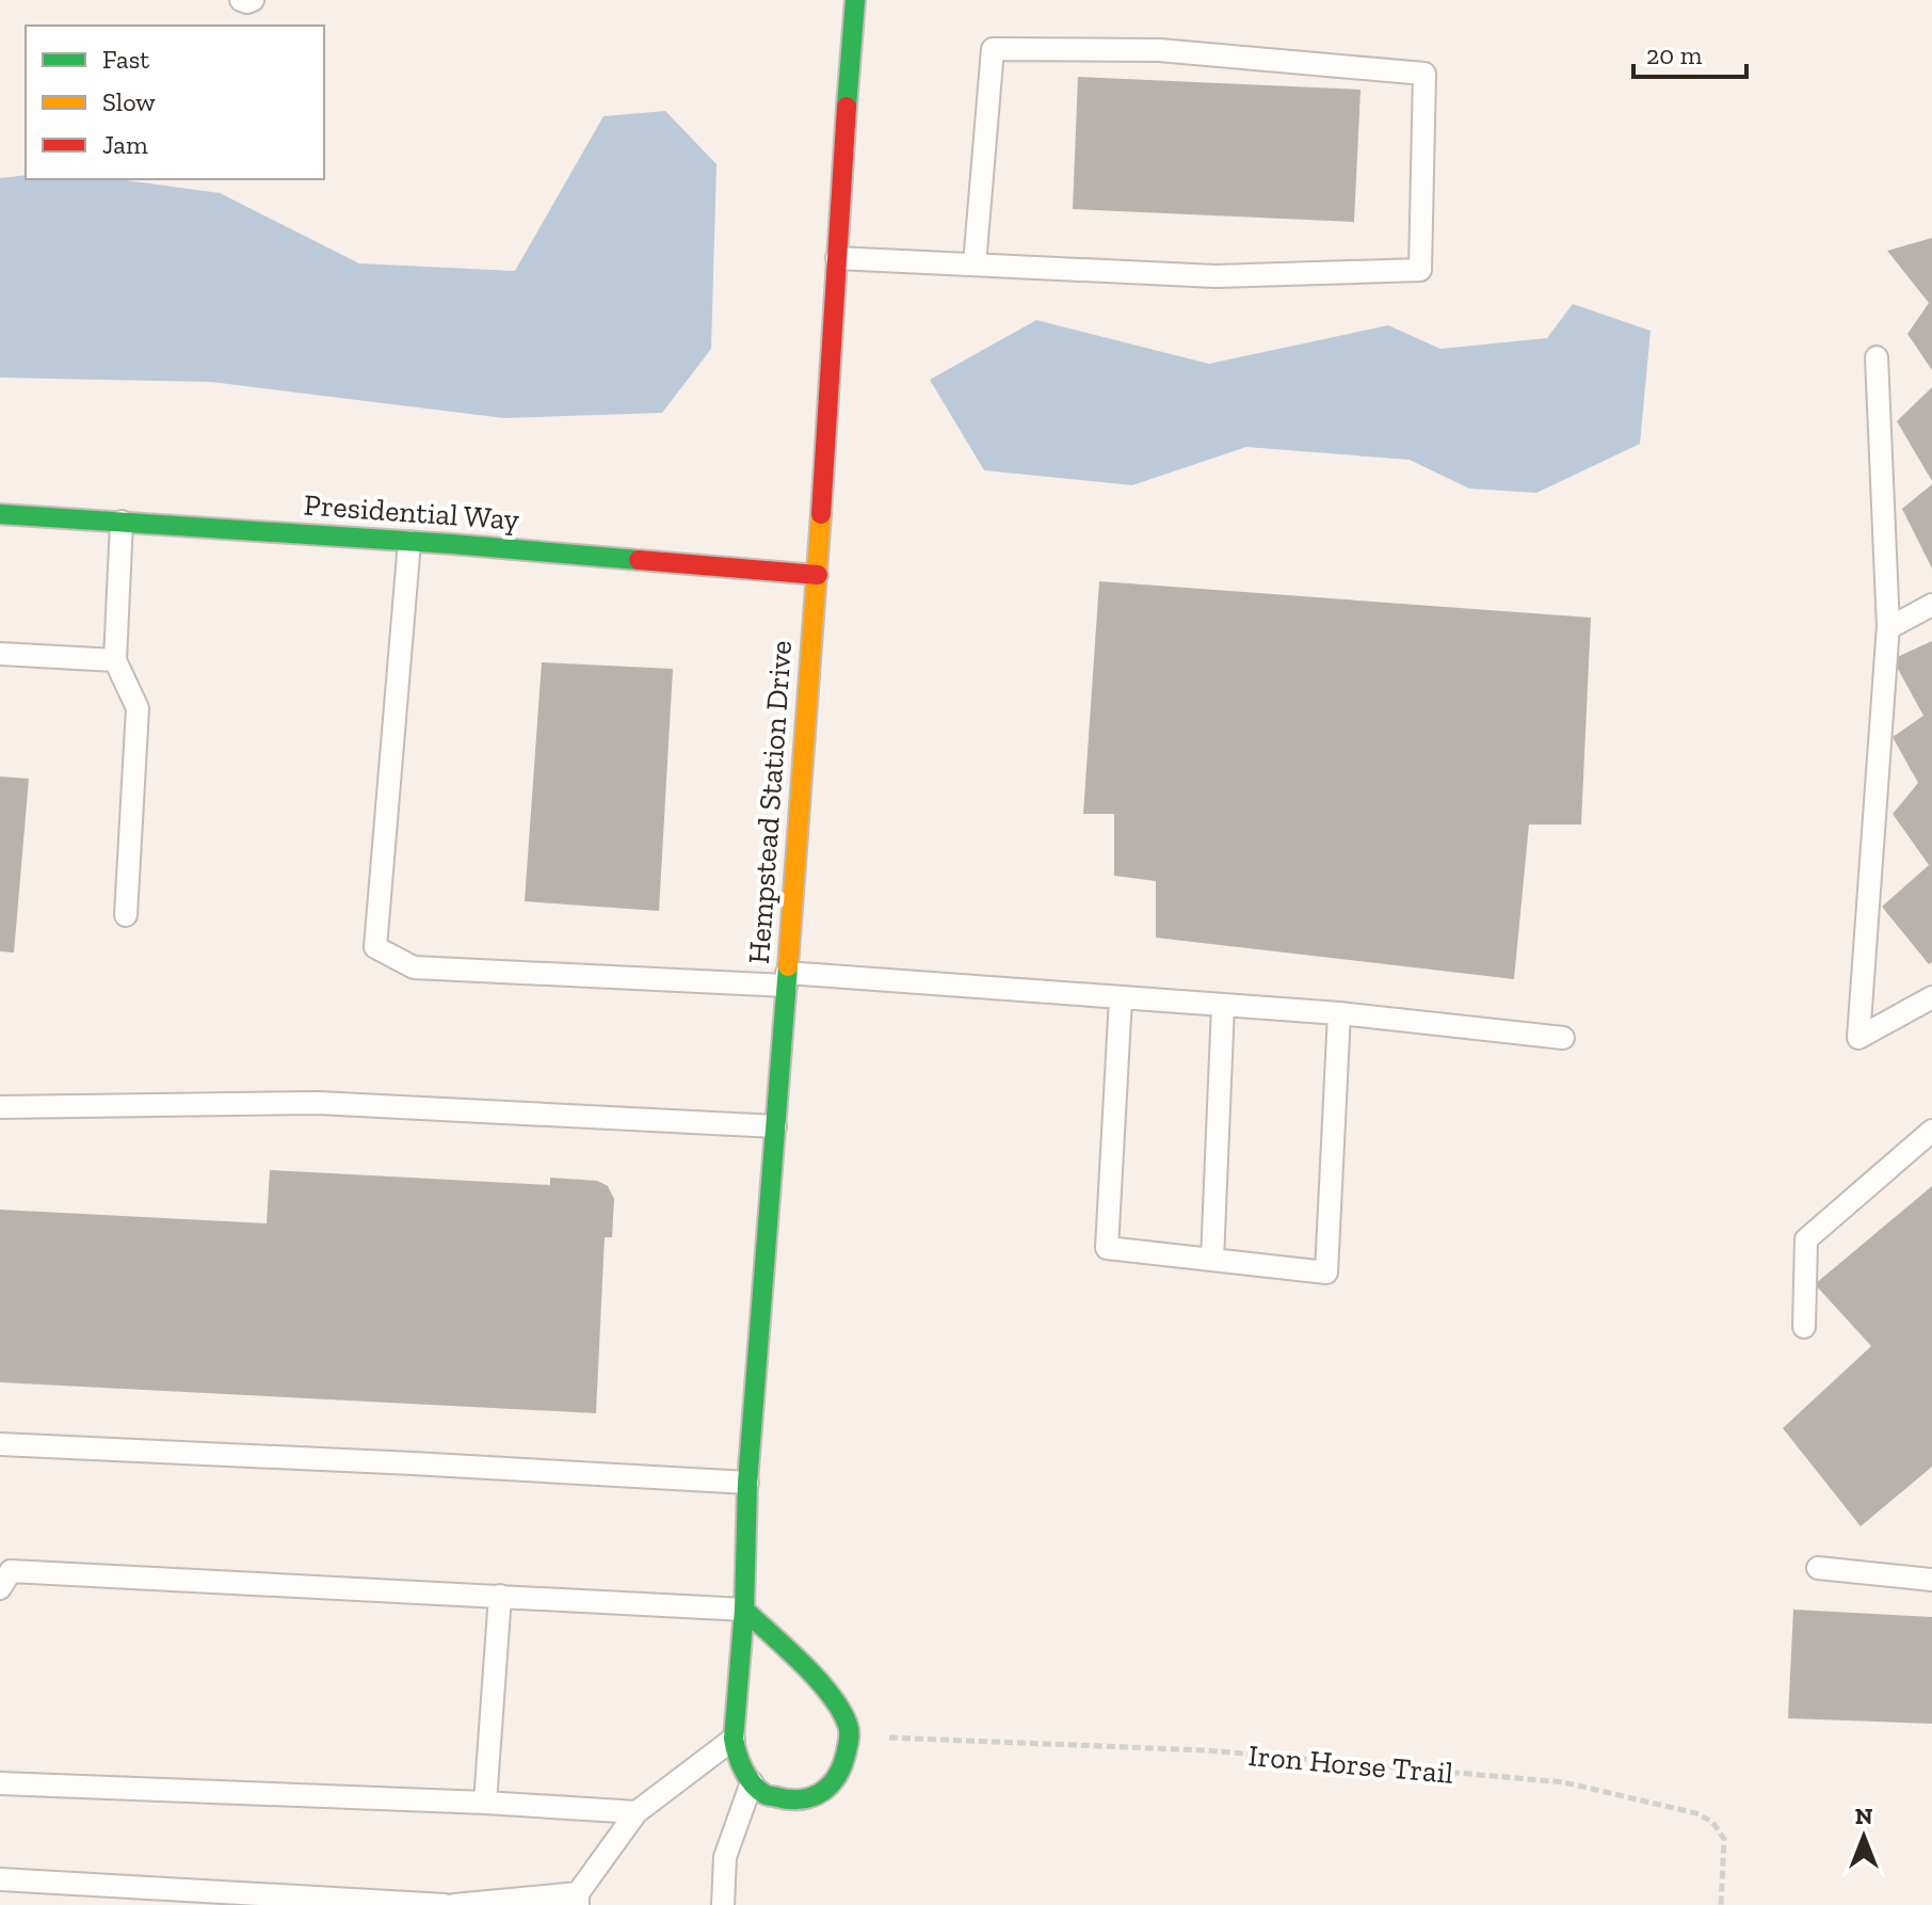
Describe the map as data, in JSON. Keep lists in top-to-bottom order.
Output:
{
  "streets": {
    "street": ["Presidential Way", "Hempstead Station Drive"],
    "path": ["Iron Horse Trail"]
  },
  "crossings": [
    ["Presidential Way", "Hempstead Station Drive"]
  ],
  "legend": ["Fast", "Slow", "Jam"],
  "scale_bar": "20 m",
  "north": "top"
}
